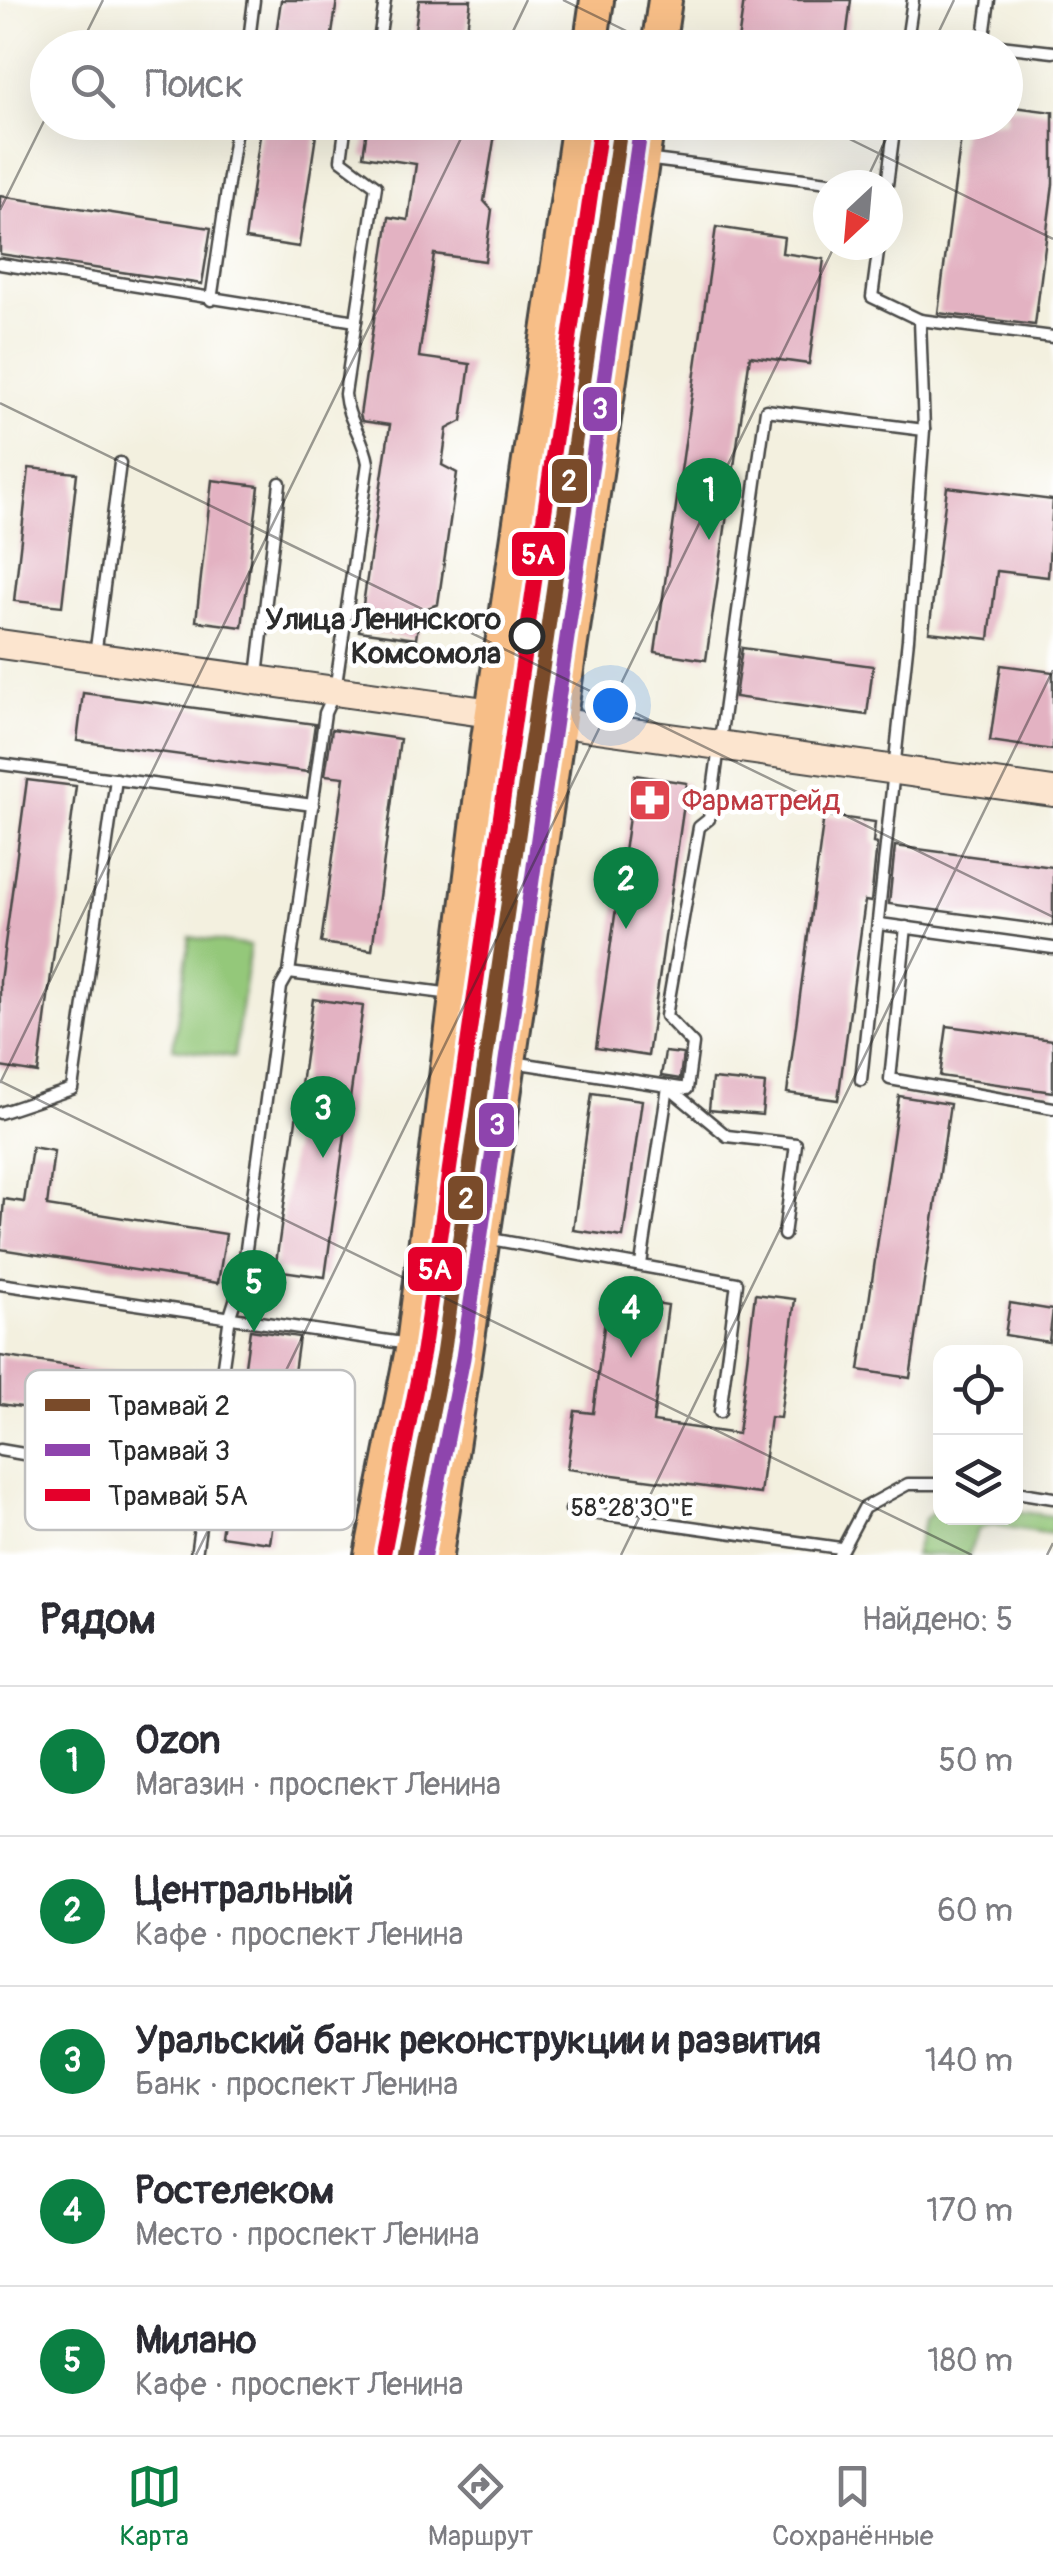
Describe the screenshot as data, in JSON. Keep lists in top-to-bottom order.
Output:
{
  "places": {
    "other": ["Улица Ленинского Комсомола"],
    "pharmacy": ["Фарматрейд"]
  },
  "lines": ["tram line 2", "tram line 3", "tram line 5А"],
  "legend": ["Трамвай 2", "Трамвай 3", "Трамвай 5А"],
  "north": "bottom left",
  "page": {
    "search": "Поиск",
    "pins": [
      "1",
      "2",
      "3",
      "5",
      "4"
    ],
    "heading": ["Рядом", "Найдено: 5"],
    "list": [
      {
        "mark": "1",
        "name": "Ozon",
        "note": "Магазин · проспект Ленина",
        "value": "50 m"
      },
      {
        "mark": "2",
        "name": "Центральный",
        "note": "Кафе · проспект Ленина",
        "value": "60 m"
      },
      {
        "mark": "3",
        "name": "Уральский банк реконструкции и развития",
        "note": "Банк · проспект Ленина",
        "value": "140 m"
      },
      {
        "mark": "4",
        "name": "Ростелеком",
        "note": "Место · проспект Ленина",
        "value": "170 m"
      },
      {
        "mark": "5",
        "name": "Милано",
        "note": "Кафе · проспект Ленина",
        "value": "180 m"
      }
    ],
    "nav": ["Карта", "Маршрут", "Сохранённые"]
  },
  "coordinates": ["58°28'30\"E"]
}
